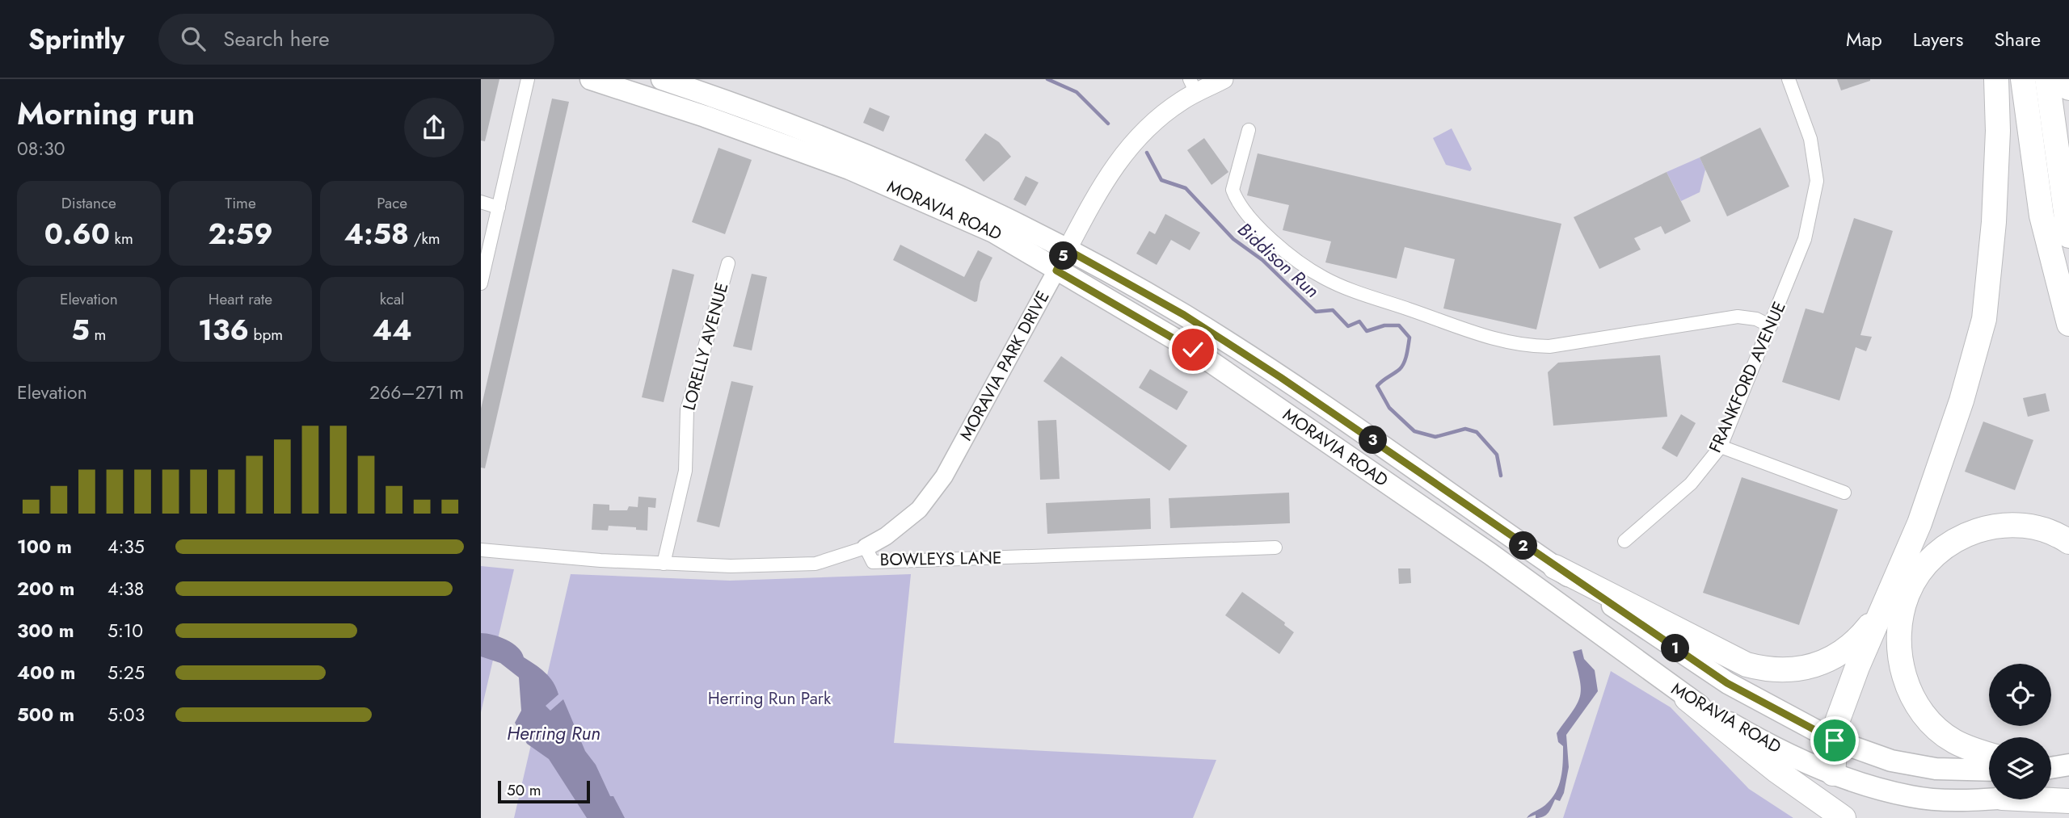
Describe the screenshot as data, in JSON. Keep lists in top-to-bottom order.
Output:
{
  "streets": {
    "main road": ["MORAVIA ROAD", "MORAVIA PARK DRIVE"],
    "street": ["LORELLY AVENUE", "FRANKFORD AVENUE", "BOWLEYS LANE"]
  },
  "crossings": [
    ["MORAVIA ROAD", "MORAVIA PARK DRIVE"],
    ["LORELLY AVENUE", "BOWLEYS LANE"],
    ["MORAVIA PARK DRIVE", "BOWLEYS LANE"]
  ],
  "water": ["Biddison Run", "Herring Run"],
  "parks": ["Herring Run Park"],
  "scale_bar": "50 m",
  "page": {
    "header": "Sprintly",
    "search": "Search here",
    "nav": ["Map", "Layers", "Share"],
    "heading": ["Morning run", "08:30"],
    "stats": [
      ["Distance", "0.60 km"],
      ["Time", "2:59"],
      ["Pace", "4:58 /km"],
      ["Elevation", "5 m"],
      ["Heart rate", "136 bpm"],
      ["kcal", "44"]
    ],
    "pins": [
      "5",
      "3",
      "2",
      "1"
    ],
    "chart": ["Elevation", "266–271 m"],
    "list": [
      {
        "name": "100 m",
        "note": "4:35"
      },
      {
        "name": "200 m",
        "note": "4:38"
      },
      {
        "name": "300 m",
        "note": "5:10"
      },
      {
        "name": "400 m",
        "note": "5:25"
      },
      {
        "name": "500 m",
        "note": "5:03"
      }
    ],
    "scale": "50 m"
  }
}
